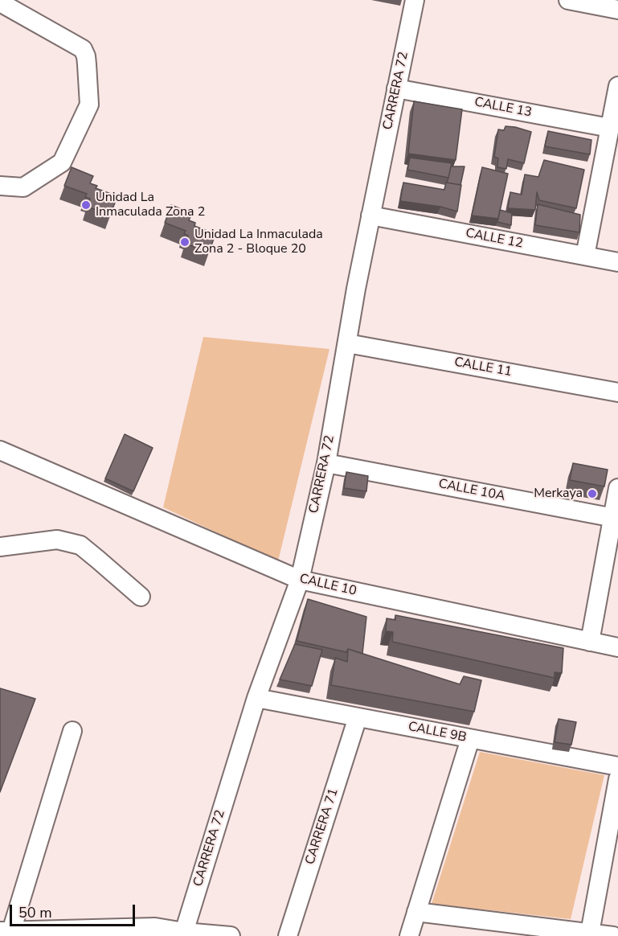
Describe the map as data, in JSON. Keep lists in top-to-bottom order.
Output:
{
  "streets": {
    "street": [
      "CARRERA 72",
      "CALLE 13",
      "CALLE 12",
      "CALLE 11",
      "CALLE 10A",
      "CALLE 10",
      "CALLE 9B",
      "CARRERA 71"
    ]
  },
  "crossings": [
    ["CARRERA 72", "CALLE 13"],
    ["CARRERA 72", "CALLE 12"],
    ["CARRERA 72", "CALLE 11"],
    ["CARRERA 72", "CALLE 10A"],
    ["CARRERA 72", "CALLE 10"],
    ["CARRERA 72", "CALLE 9B"],
    ["CALLE 9B", "CARRERA 71"]
  ],
  "places": ["Unidad La Inmaculada Zona 2", "Unidad La Inmaculada Zona 2 - Bloque 20", "Merkaya"],
  "scale_bar": "50 m"
}
